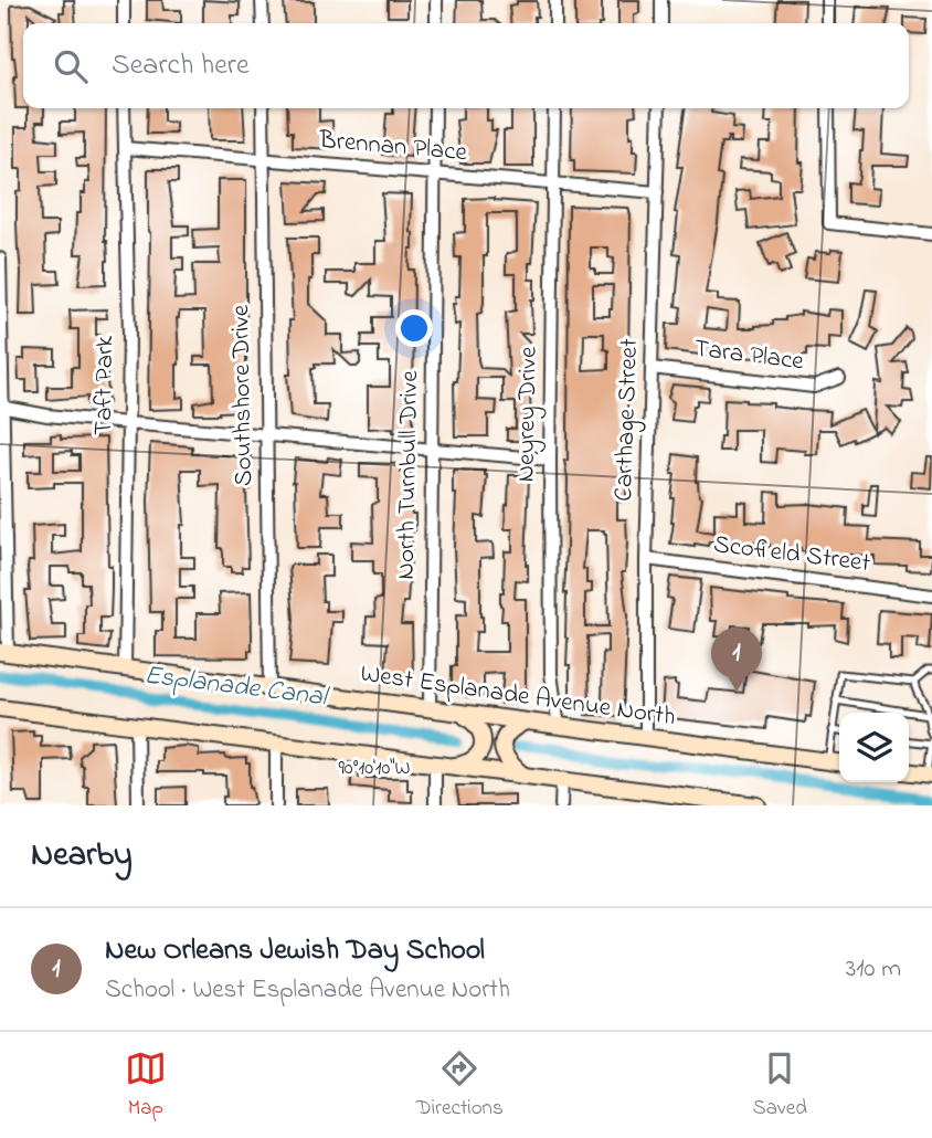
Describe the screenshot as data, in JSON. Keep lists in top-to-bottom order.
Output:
{
  "streets": {
    "main road": ["West Esplanade Avenue North"],
    "street": [
      "Brennan Place",
      "Tara Place",
      "Taft Park",
      "Southshore Drive",
      "Neyrey Drive",
      "Carthage Street",
      "North Turnbull Drive",
      "Scofield Street"
    ]
  },
  "crossings": [
    ["Brennan Place", "Taft Park"],
    ["Brennan Place", "Southshore Drive"],
    ["Brennan Place", "Neyrey Drive"],
    ["Brennan Place", "Carthage Street"],
    ["Brennan Place", "North Turnbull Drive"],
    ["Tara Place", "Carthage Street"],
    ["Taft Park", "West Esplanade Avenue North"],
    ["Southshore Drive", "West Esplanade Avenue North"],
    ["Neyrey Drive", "West Esplanade Avenue North"],
    ["Carthage Street", "Scofield Street"],
    ["Carthage Street", "West Esplanade Avenue North"],
    ["North Turnbull Drive", "West Esplanade Avenue North"]
  ],
  "water": ["Esplanade Canal"],
  "page": {
    "search": "Search here",
    "pins": "1",
    "heading": "Nearby",
    "list": [
      {
        "mark": "1",
        "name": "New Orleans Jewish Day School",
        "note": "School · West Esplanade Avenue North",
        "value": "310 m"
      }
    ],
    "nav": ["Map", "Directions", "Saved"]
  },
  "coordinates": ["90°10'10\"W"]
}
